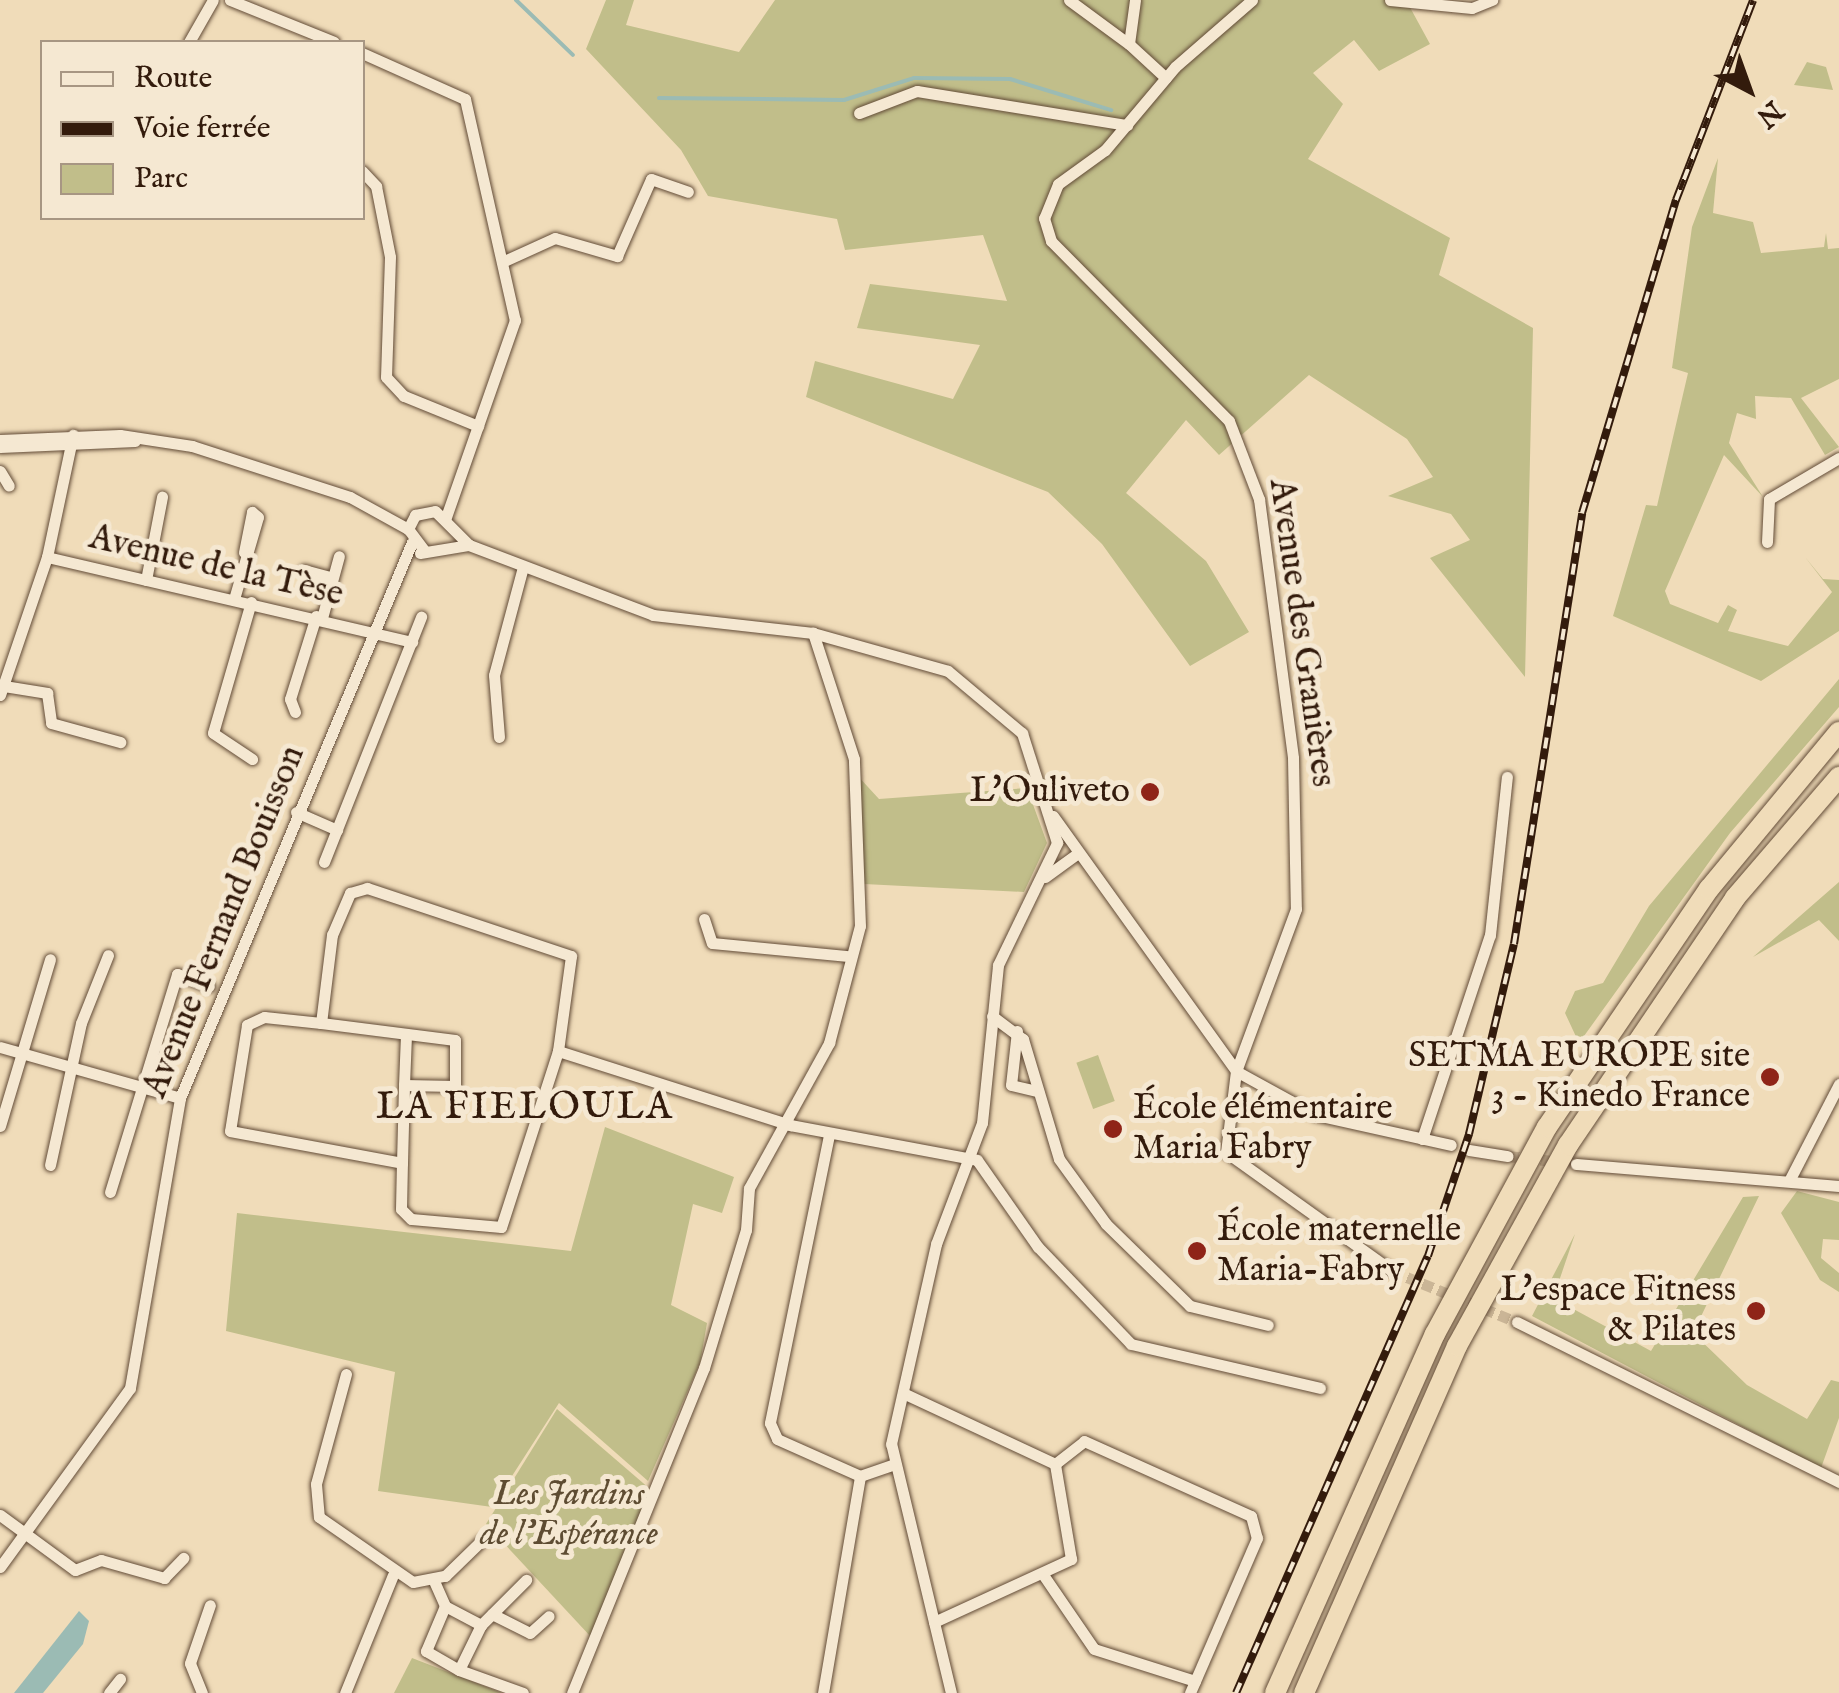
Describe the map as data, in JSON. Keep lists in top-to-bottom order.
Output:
{
  "streets": {
    "street": ["Avenue de la Tèse", "Avenue des Granières", "Avenue Fernand Bouisson"]
  },
  "crossings": [
    ["Avenue de la Tèse", "Avenue Fernand Bouisson"]
  ],
  "districts": ["LA FIELOULA"],
  "parks": ["Les Jardins de l'Espérance"],
  "places": [
    "L'Ouliveto",
    "SETMA EUROPE site 3 - Kinedo France",
    "École élémentaire Maria Fabry",
    "École maternelle Maria-Fabry",
    "L'espace Fitness & Pilates"
  ],
  "legend": ["Route", "Voie ferrée", "Parc"],
  "north": "bottom right"
}
